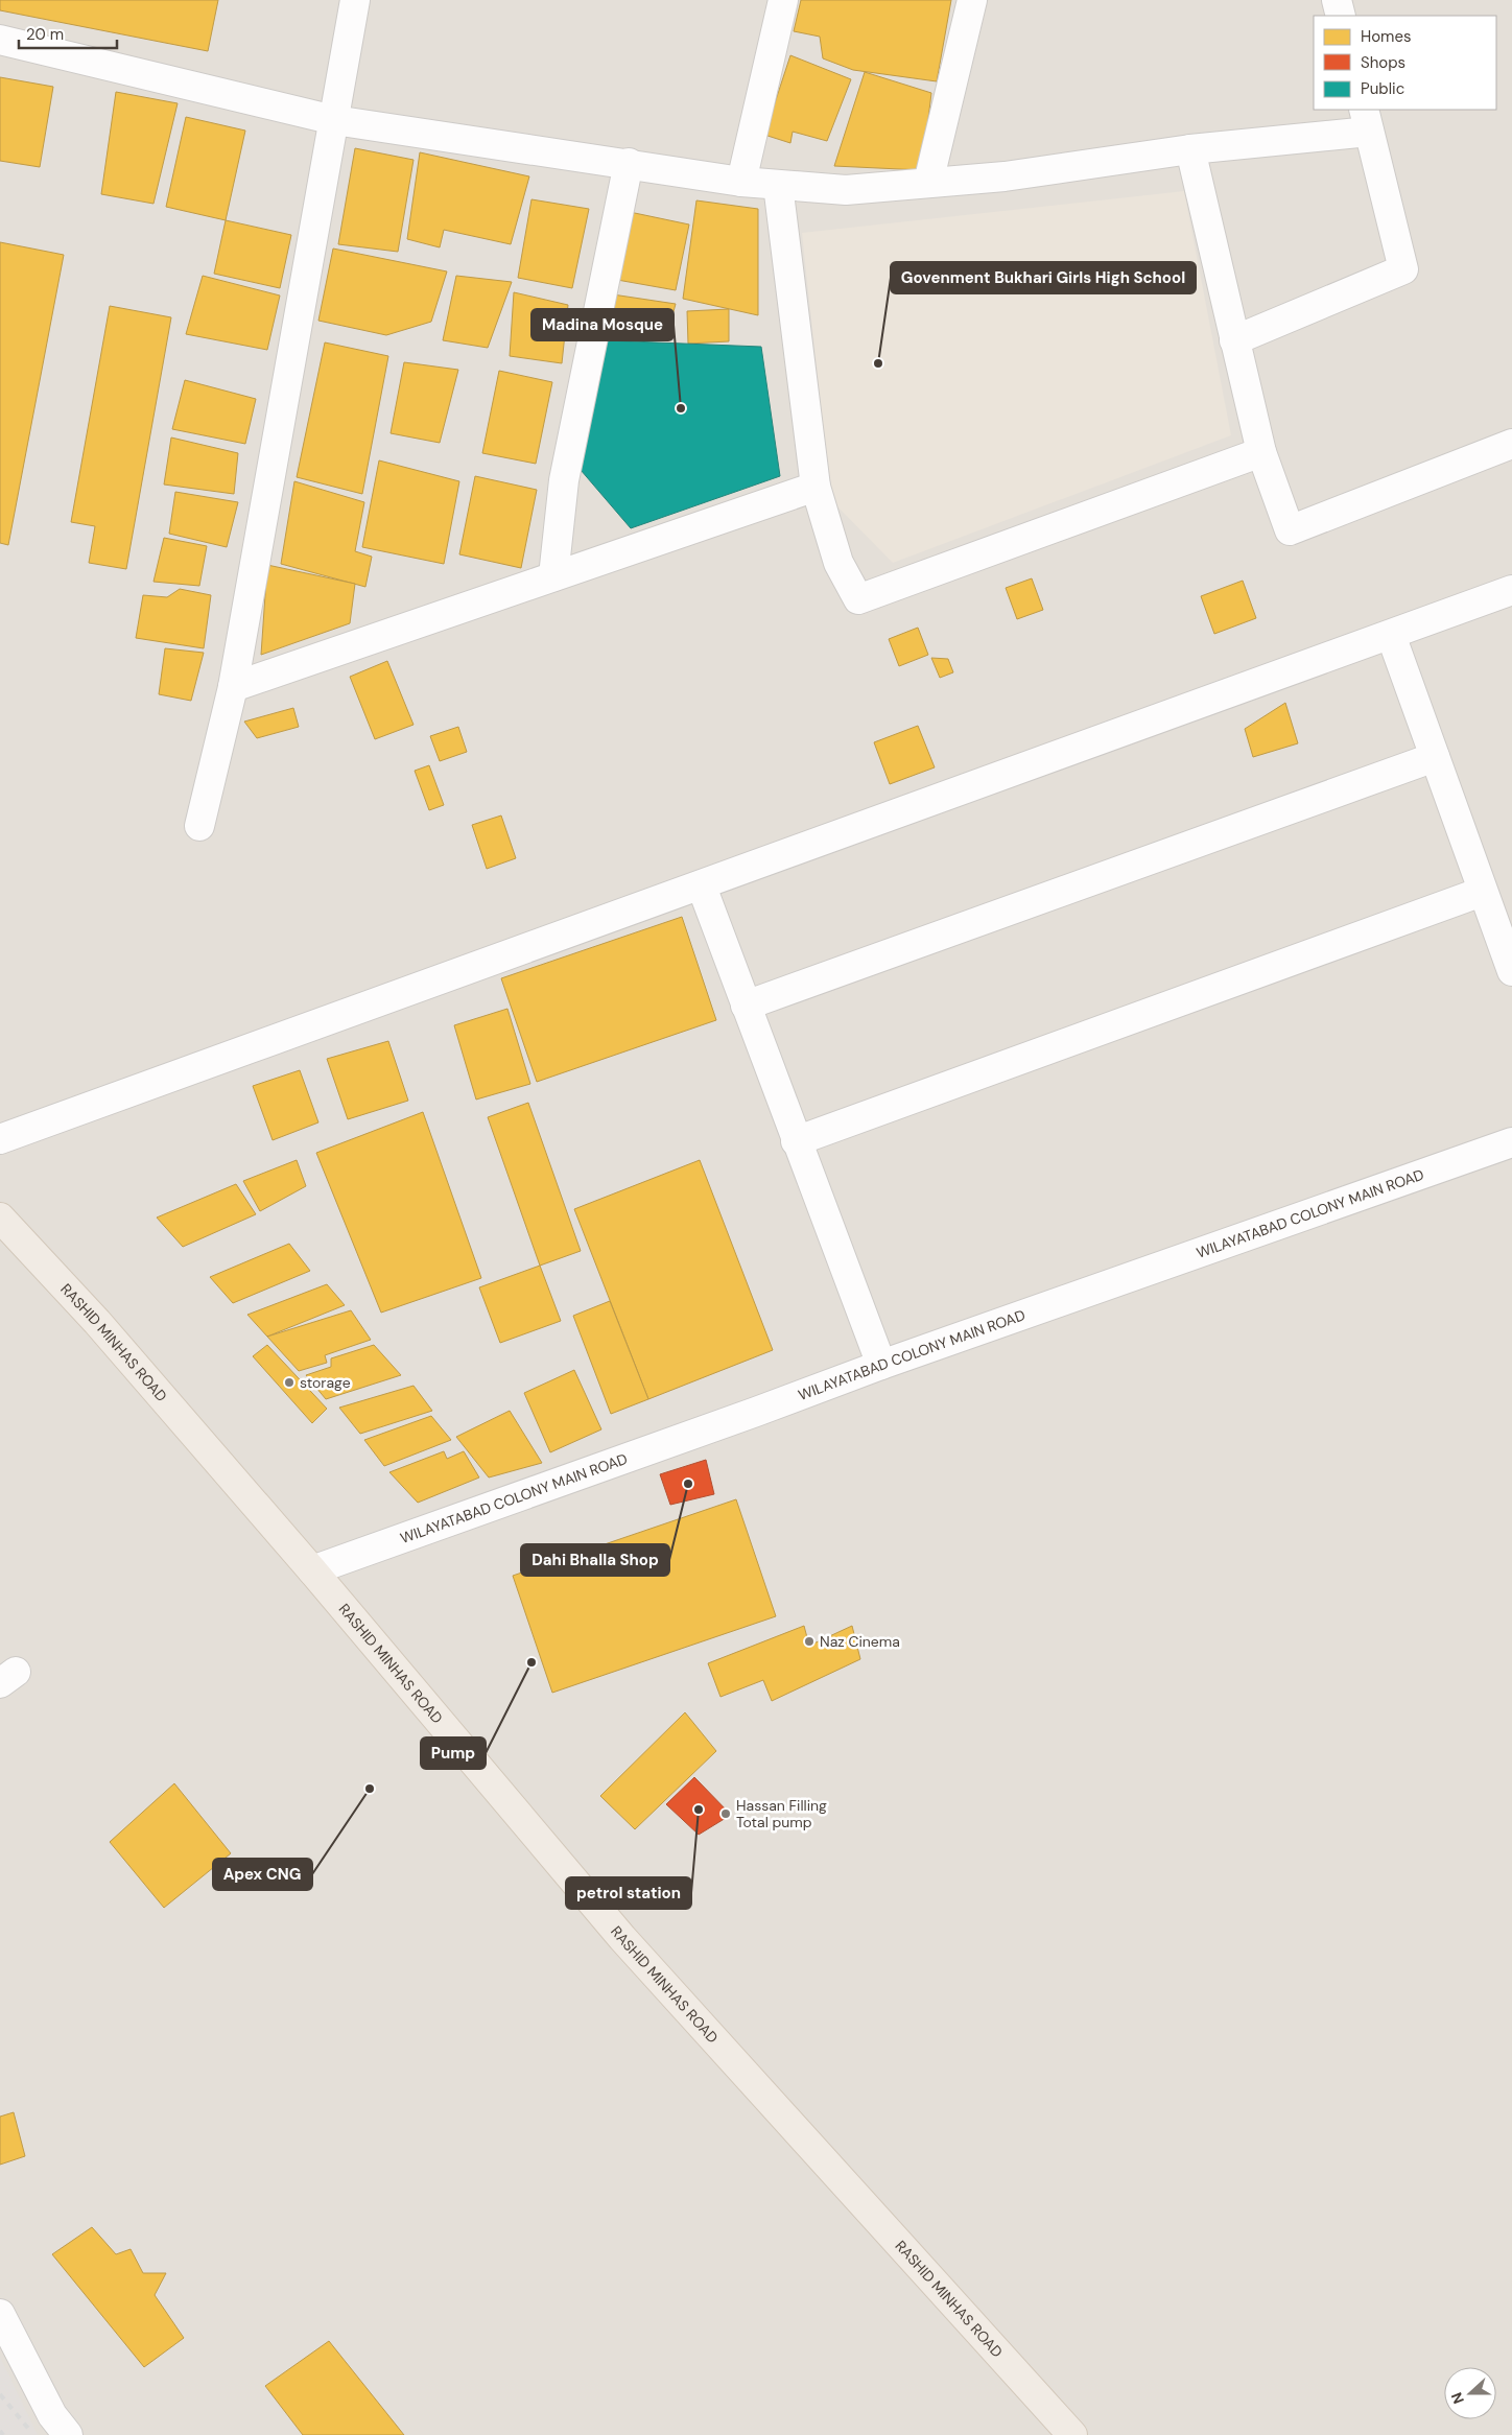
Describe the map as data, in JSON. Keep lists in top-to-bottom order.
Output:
{
  "streets": {
    "main road": ["RASHID MINHAS ROAD"],
    "street": ["WILAYATABAD COLONY MAIN ROAD"]
  },
  "crossings": [
    ["WILAYATABAD COLONY MAIN ROAD", "RASHID MINHAS ROAD"]
  ],
  "places": [
    "Govenment Bukhari Girls High School",
    "Madina Mosque",
    "storage",
    "Dahi Bhalla Shop",
    "Naz Cinema",
    "Pump",
    "Apex CNG",
    "petrol station",
    "Hassan Filling Total pump"
  ],
  "legend": ["Homes", "Shops", "Public"],
  "scale_bar": "20 m",
  "north": "left"
}
